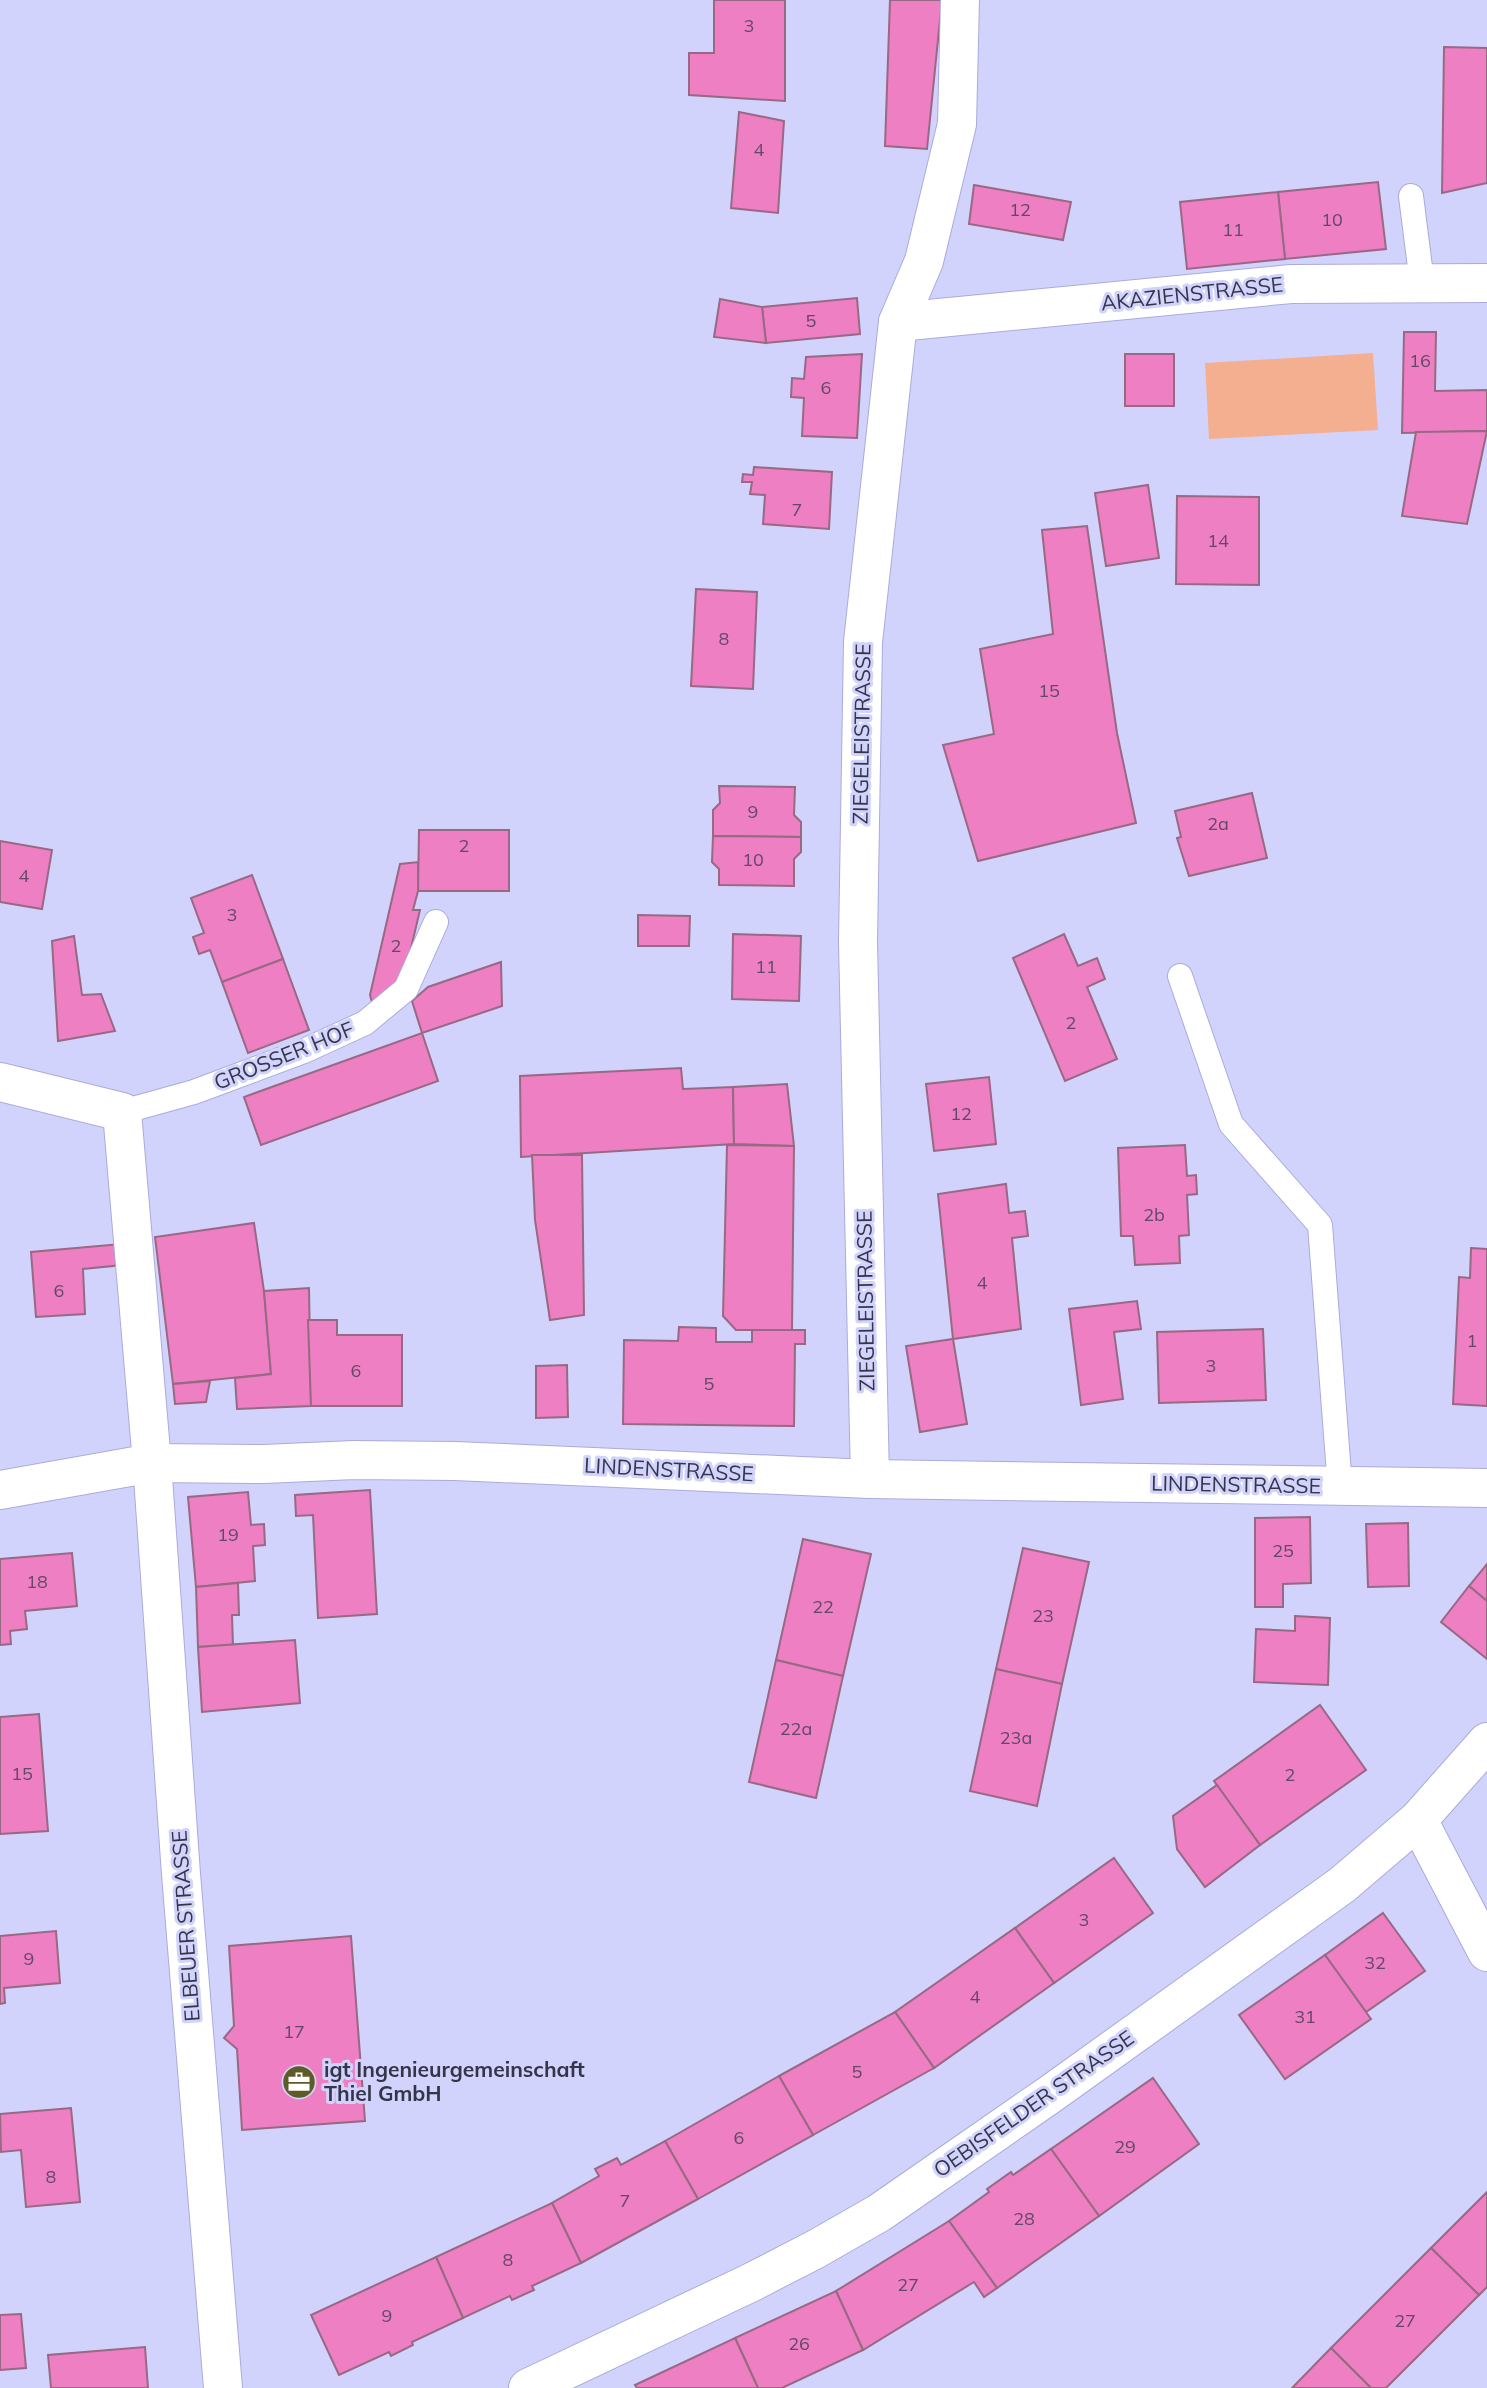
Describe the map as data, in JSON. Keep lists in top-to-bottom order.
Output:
{
  "streets": {
    "street": [
      "AKAZIENSTRASSE",
      "ZIEGELEISTRASSE",
      "GROSSER HOF",
      "LINDENSTRASSE",
      "ELBEUER STRASSE",
      "OEBISFELDER STRASSE"
    ]
  },
  "crossings": [
    ["AKAZIENSTRASSE", "ZIEGELEISTRASSE"],
    ["ZIEGELEISTRASSE", "LINDENSTRASSE"],
    ["LINDENSTRASSE", "ELBEUER STRASSE"]
  ],
  "places": {
    "office": ["igt Ingenieurgemeinschaft Thiel GmbH"]
  },
  "house_numbers": [
    "3",
    "4",
    "12",
    "10",
    "11",
    "5",
    "16",
    "6",
    "7",
    "14",
    "8",
    "15",
    "9",
    "2a",
    "2",
    "10",
    "4",
    "3",
    "2",
    "11",
    "2",
    "12",
    "2b",
    "4",
    "6",
    "1",
    "3",
    "6",
    "5",
    "19",
    "25",
    "18",
    "22",
    "23",
    "22a",
    "23a",
    "15",
    "2",
    "3",
    "9",
    "32",
    "4",
    "31",
    "17",
    "5",
    "6",
    "29",
    "8",
    "7",
    "28",
    "8",
    "27",
    "9",
    "27",
    "26"
  ]
}
